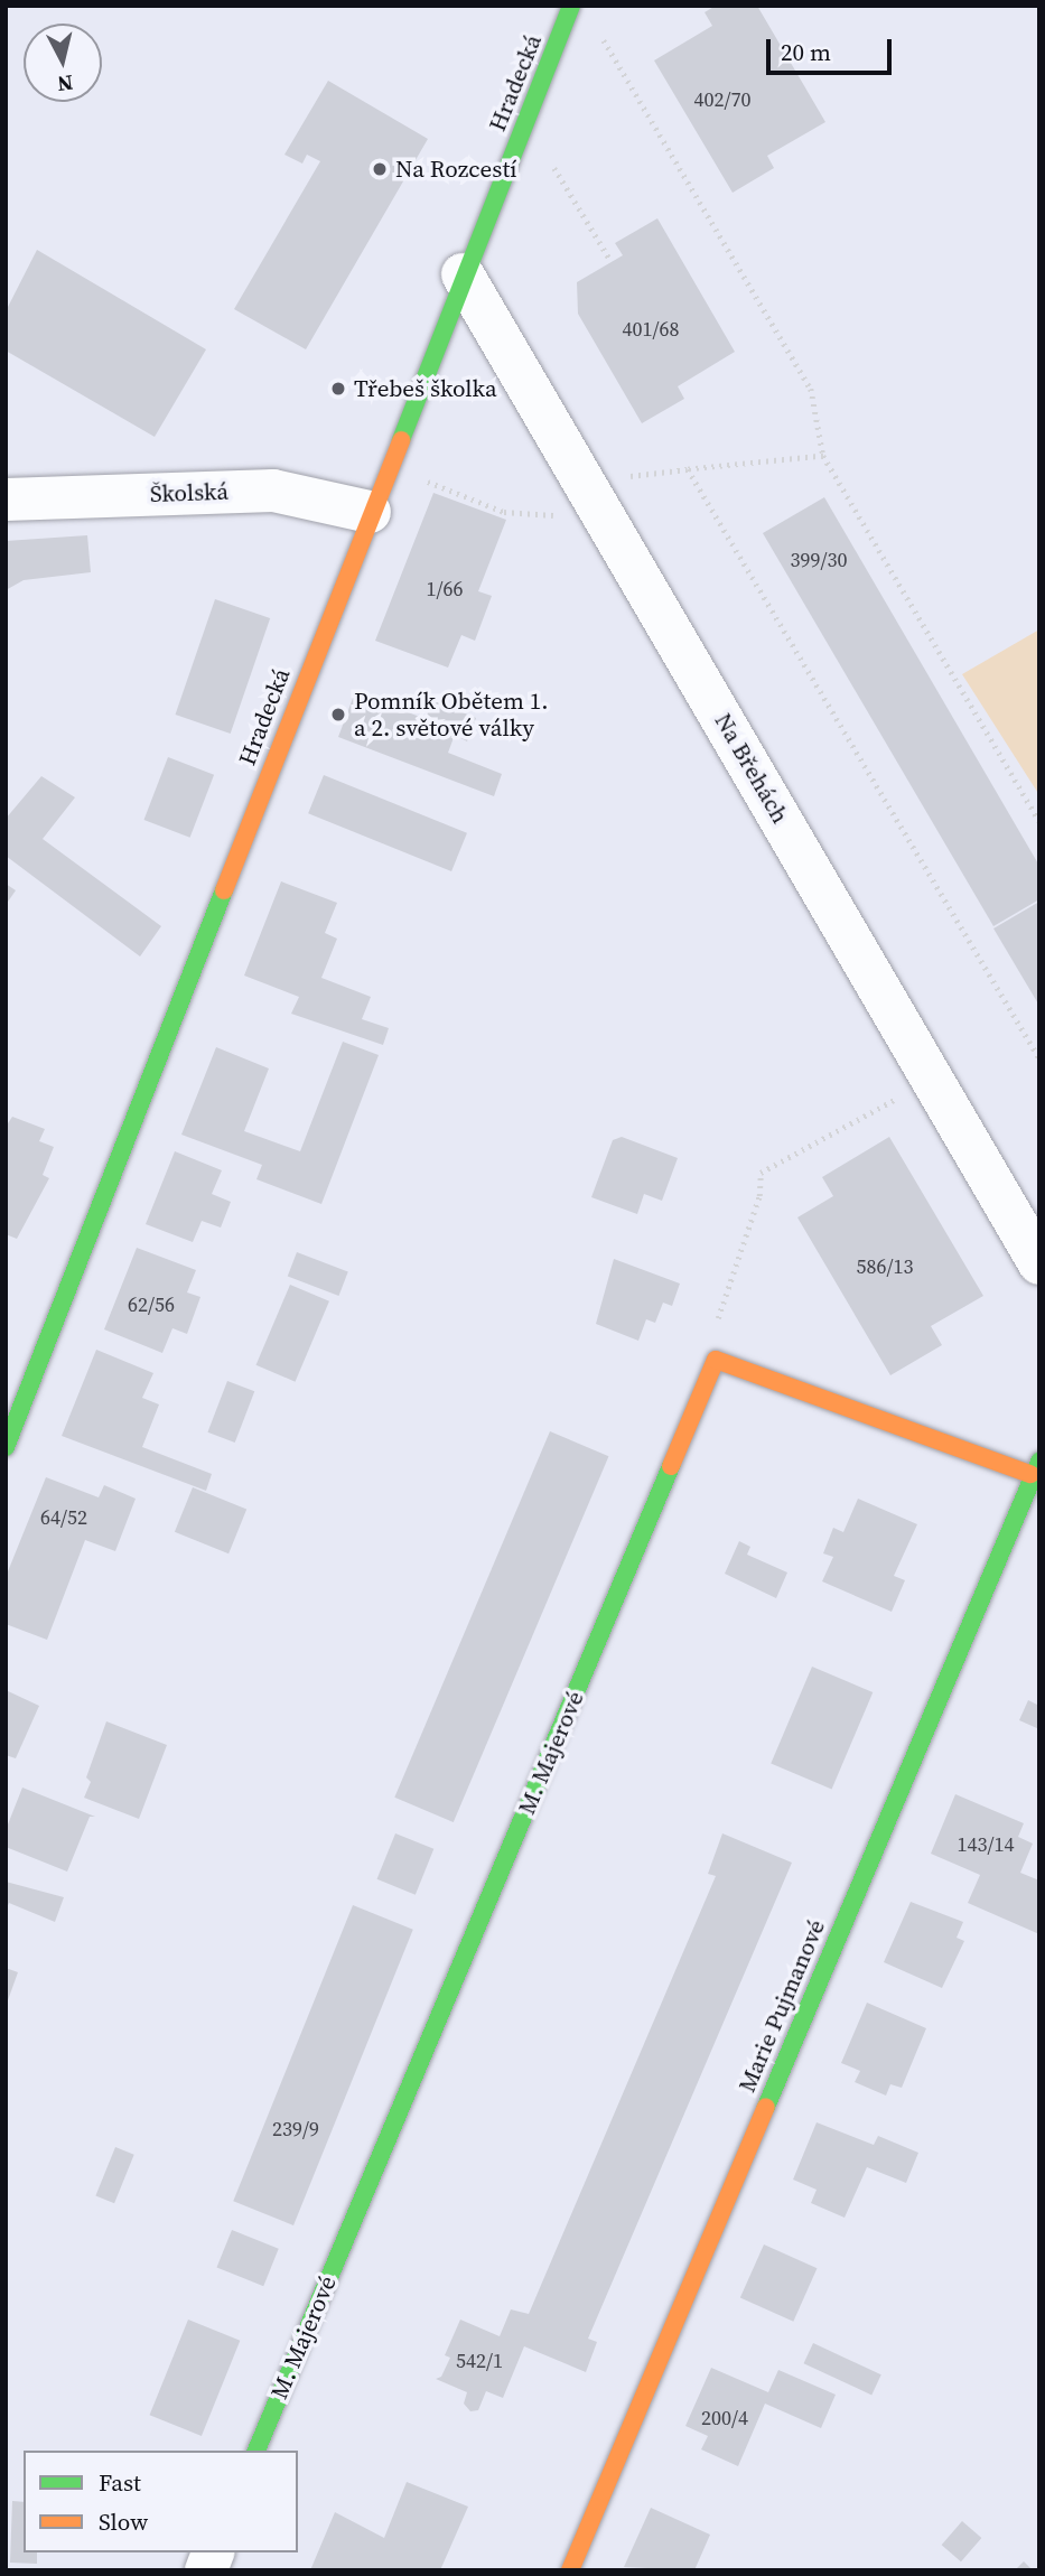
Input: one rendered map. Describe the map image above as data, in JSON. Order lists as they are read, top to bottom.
{
  "streets": {
    "street": [
      "Hradecká",
      "Školská",
      "Na Břehách",
      "M. Majerové",
      "Marie Pujmanové"
    ]
  },
  "crossings": [
    ["Hradecká", "Školská"],
    ["Hradecká", "Na Břehách"],
    ["M. Majerové", "Marie Pujmanové"]
  ],
  "places": ["Na Rozcestí", "Třebeš školka", "Pomník Obětem 1. a 2. světové války"],
  "house_numbers": [
    "402/70",
    "401/68",
    "399/30",
    "1/66",
    "586/13",
    "62/56",
    "64/52",
    "143/14",
    "239/9",
    "542/1",
    "200/4"
  ],
  "legend": ["Fast", "Slow"],
  "scale_bar": "20 m",
  "north": "bottom"
}
